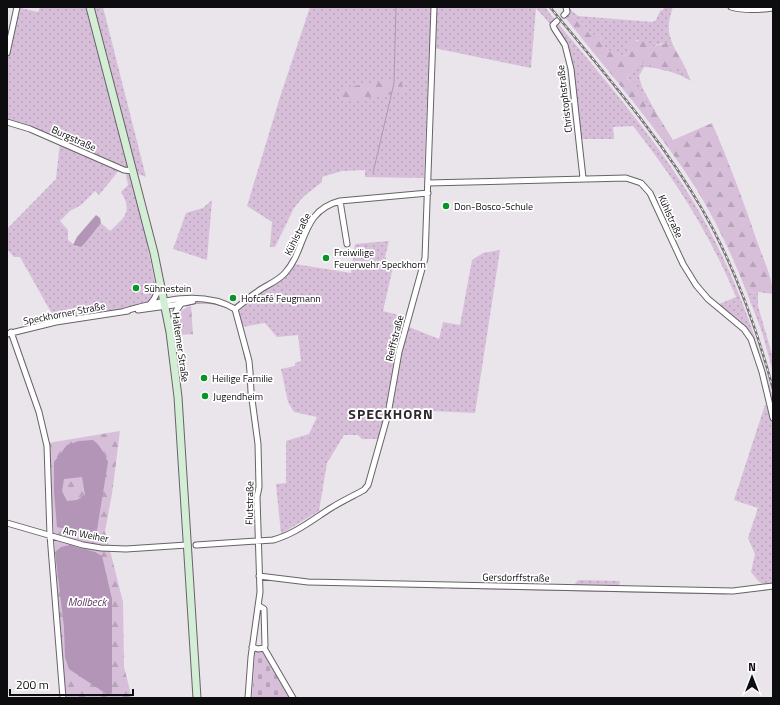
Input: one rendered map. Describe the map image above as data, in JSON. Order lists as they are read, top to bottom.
{
  "streets": {
    "main road": ["Halterner Straße"],
    "street": [
      "Christophstraße",
      "Burgstraße",
      "Kühlstraße",
      "Speckhorner Straße",
      "Reiffstraße",
      "Flutstraße",
      "Am Weiher",
      "Gersdorffstraße"
    ]
  },
  "crossings": [
    ["Christophstraße", "Kühlstraße"],
    ["Burgstraße", "Halterner Straße"],
    ["Kühlstraße", "Reiffstraße"],
    ["Kühlstraße", "Flutstraße"],
    ["Speckhorner Straße", "Halterner Straße"],
    ["Reiffstraße", "Flutstraße"],
    ["Halterner Straße", "Am Weiher"],
    ["Flutstraße", "Gersdorffstraße"]
  ],
  "districts": ["SPECKHORN"],
  "water": ["Mollbeck"],
  "places": [
    "Don-Bosco-Schule",
    "Freiwilige Feuerwehr Speckhorn",
    "Sühnestein",
    "Hofcafé Feugmann",
    "Heilige Familie",
    "Jugendheim"
  ],
  "scale_bar": "200 m",
  "north": "top"
}
